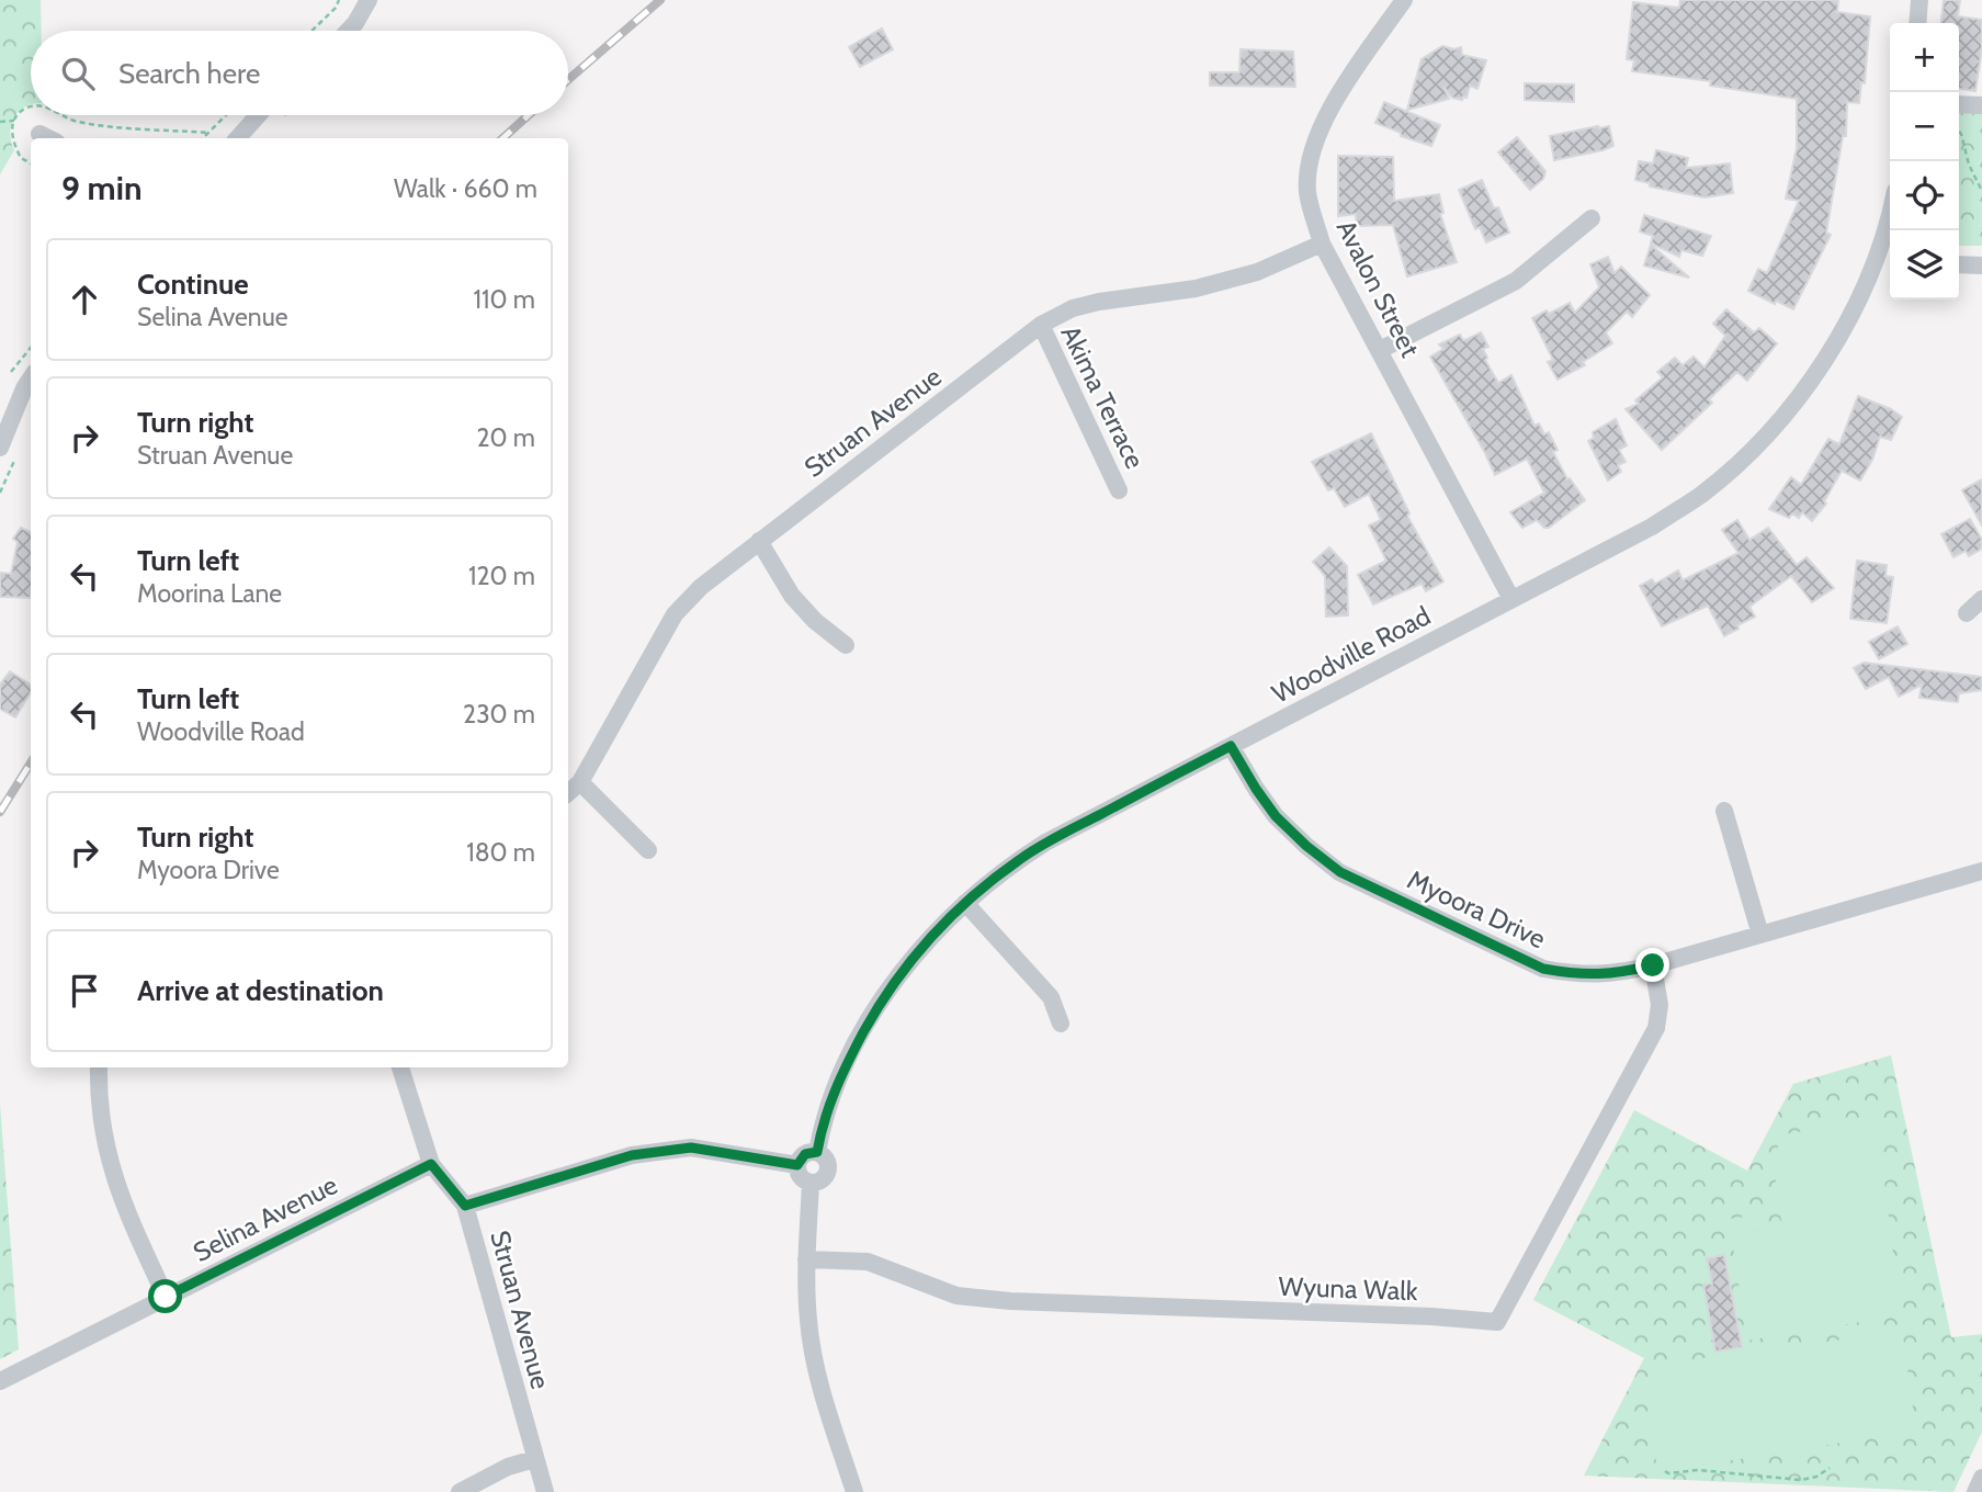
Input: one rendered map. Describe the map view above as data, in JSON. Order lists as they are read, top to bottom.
{
  "streets": {
    "street": [
      "Avalon Street",
      "Akima Terrace",
      "Struan Avenue",
      "Woodville Road",
      "Myoora Drive",
      "Selina Avenue",
      "Wyuna Walk"
    ]
  },
  "crossings": [
    ["Avalon Street", "Struan Avenue"],
    ["Avalon Street", "Woodville Road"],
    ["Akima Terrace", "Struan Avenue"],
    ["Struan Avenue", "Selina Avenue"],
    ["Woodville Road", "Myoora Drive"],
    ["Myoora Drive", "Wyuna Walk"]
  ],
  "page": {
    "map_buttons": ["+", "−"],
    "search": "Search here",
    "heading": ["9 min", "Walk · 660 m"],
    "list": [
      ["Continue", "Selina Avenue", "110 m"],
      ["Turn right", "Struan Avenue", "20 m"],
      ["Turn left", "Moorina Lane", "120 m"],
      ["Turn left", "Woodville Road", "230 m"],
      ["Turn right", "Myoora Drive", "180 m"],
      "Arrive at destination"
    ]
  }
}
